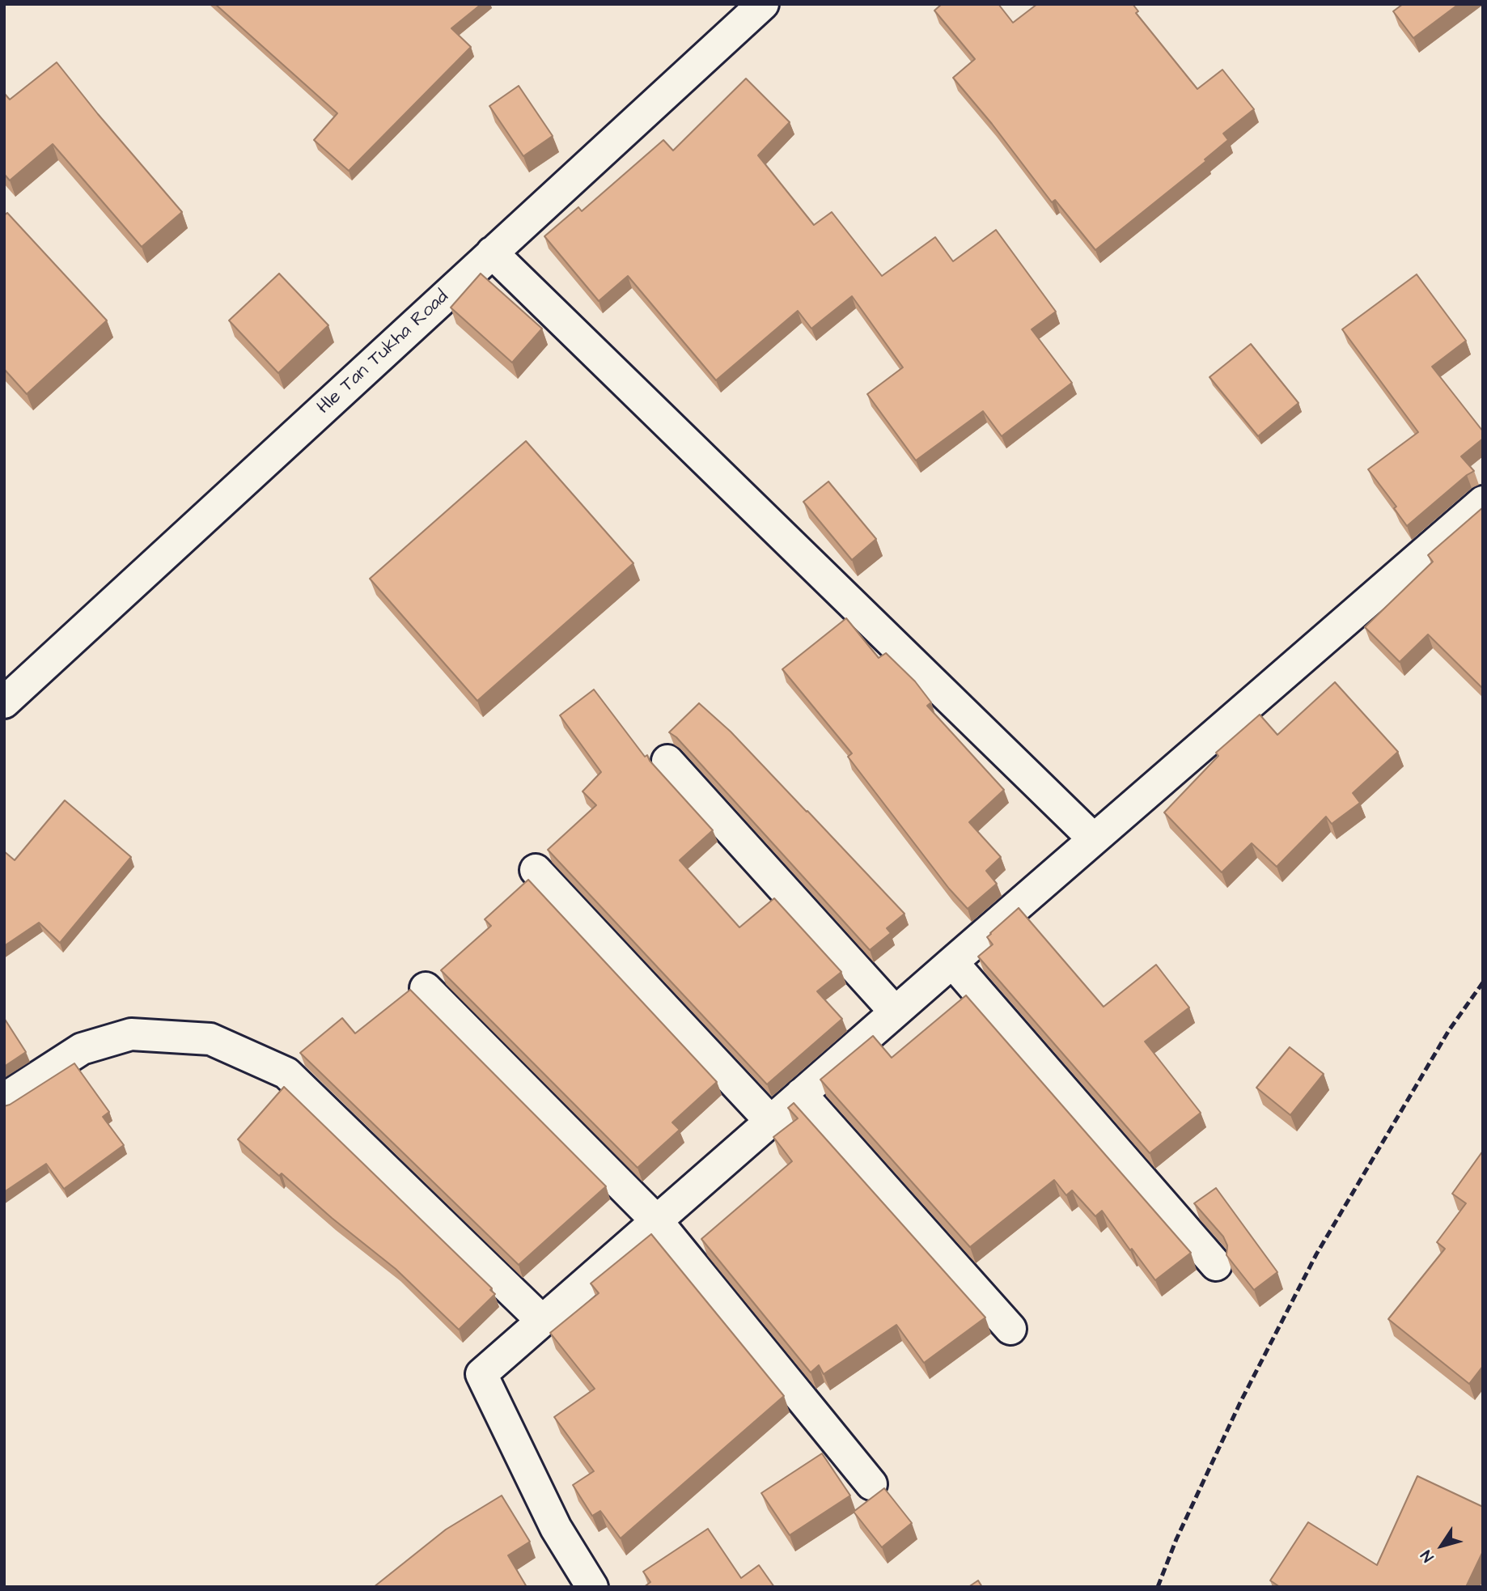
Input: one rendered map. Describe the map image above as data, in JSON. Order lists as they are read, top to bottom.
{
  "streets": {
    "street": ["Hle Tan Tukha Road"]
  },
  "north": "bottom left"
}
